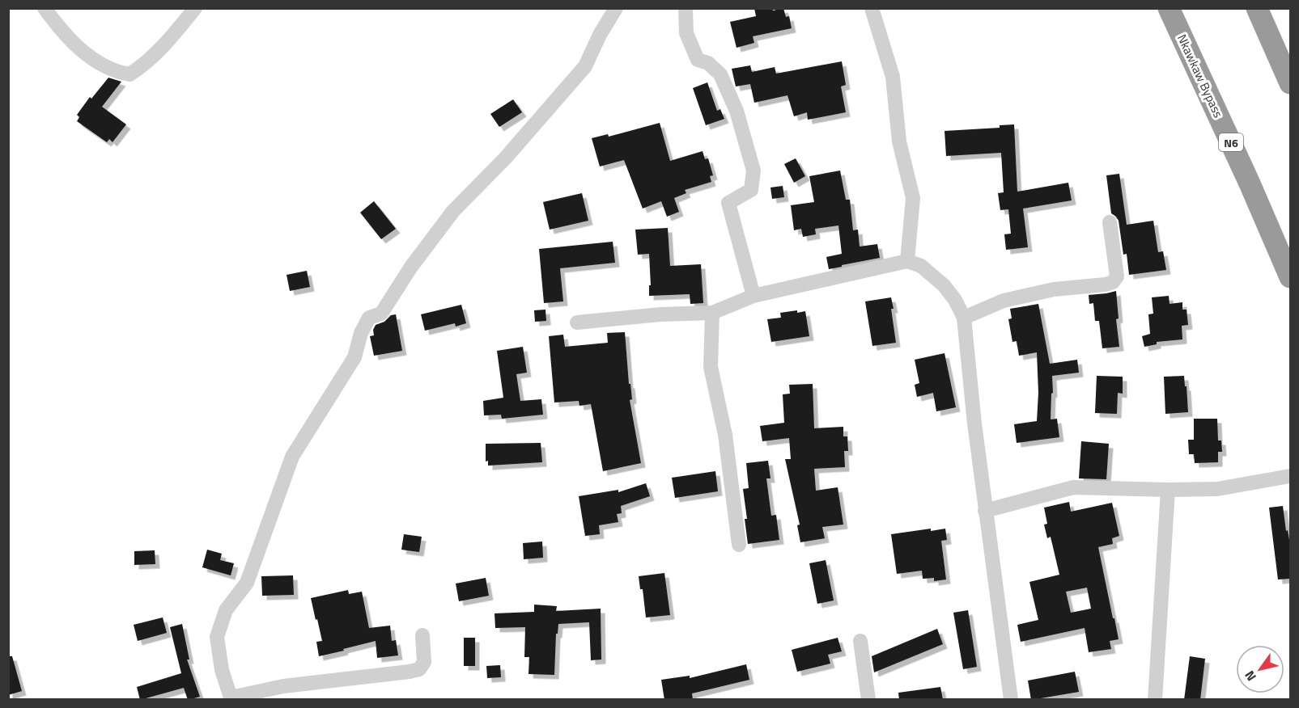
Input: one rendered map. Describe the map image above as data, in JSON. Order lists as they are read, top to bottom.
{
  "streets": {
    "highway": ["Nkawkaw Bypass", "N6"]
  },
  "north": "bottom left"
}
